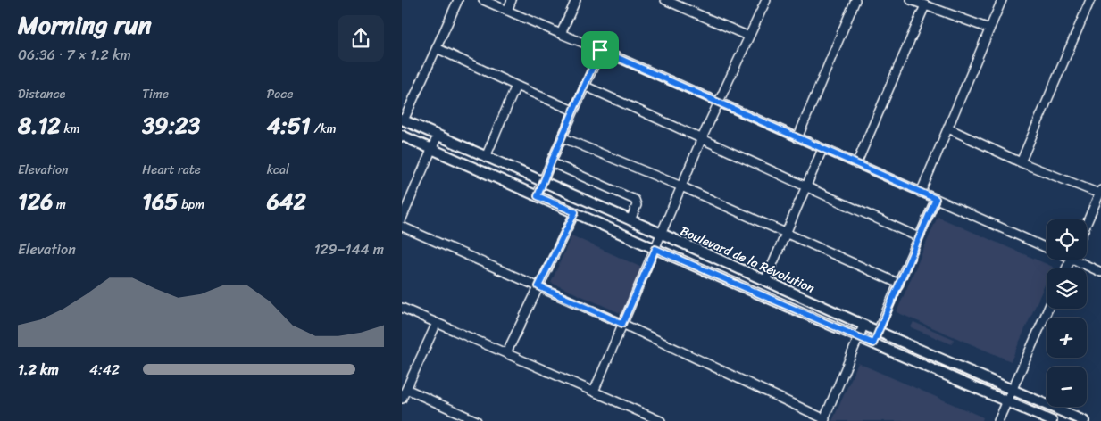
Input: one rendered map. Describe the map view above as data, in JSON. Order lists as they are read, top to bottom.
{
  "streets": {
    "main road": ["Boulevard de la Révolution"]
  },
  "page": {
    "heading": ["Morning run", "06:36 · 7 × 1.2 km"],
    "stats": [
      ["Distance", "8.12 km"],
      ["Time", "39:23"],
      ["Pace", "4:51 /km"],
      ["Elevation", "126 m"],
      ["Heart rate", "165 bpm"],
      ["kcal", "642"]
    ],
    "map_buttons": ["+", "−"],
    "chart": ["Elevation", "129–144 m"],
    "list": [
      {
        "name": "1.2 km",
        "note": "4:42"
      }
    ]
  }
}
